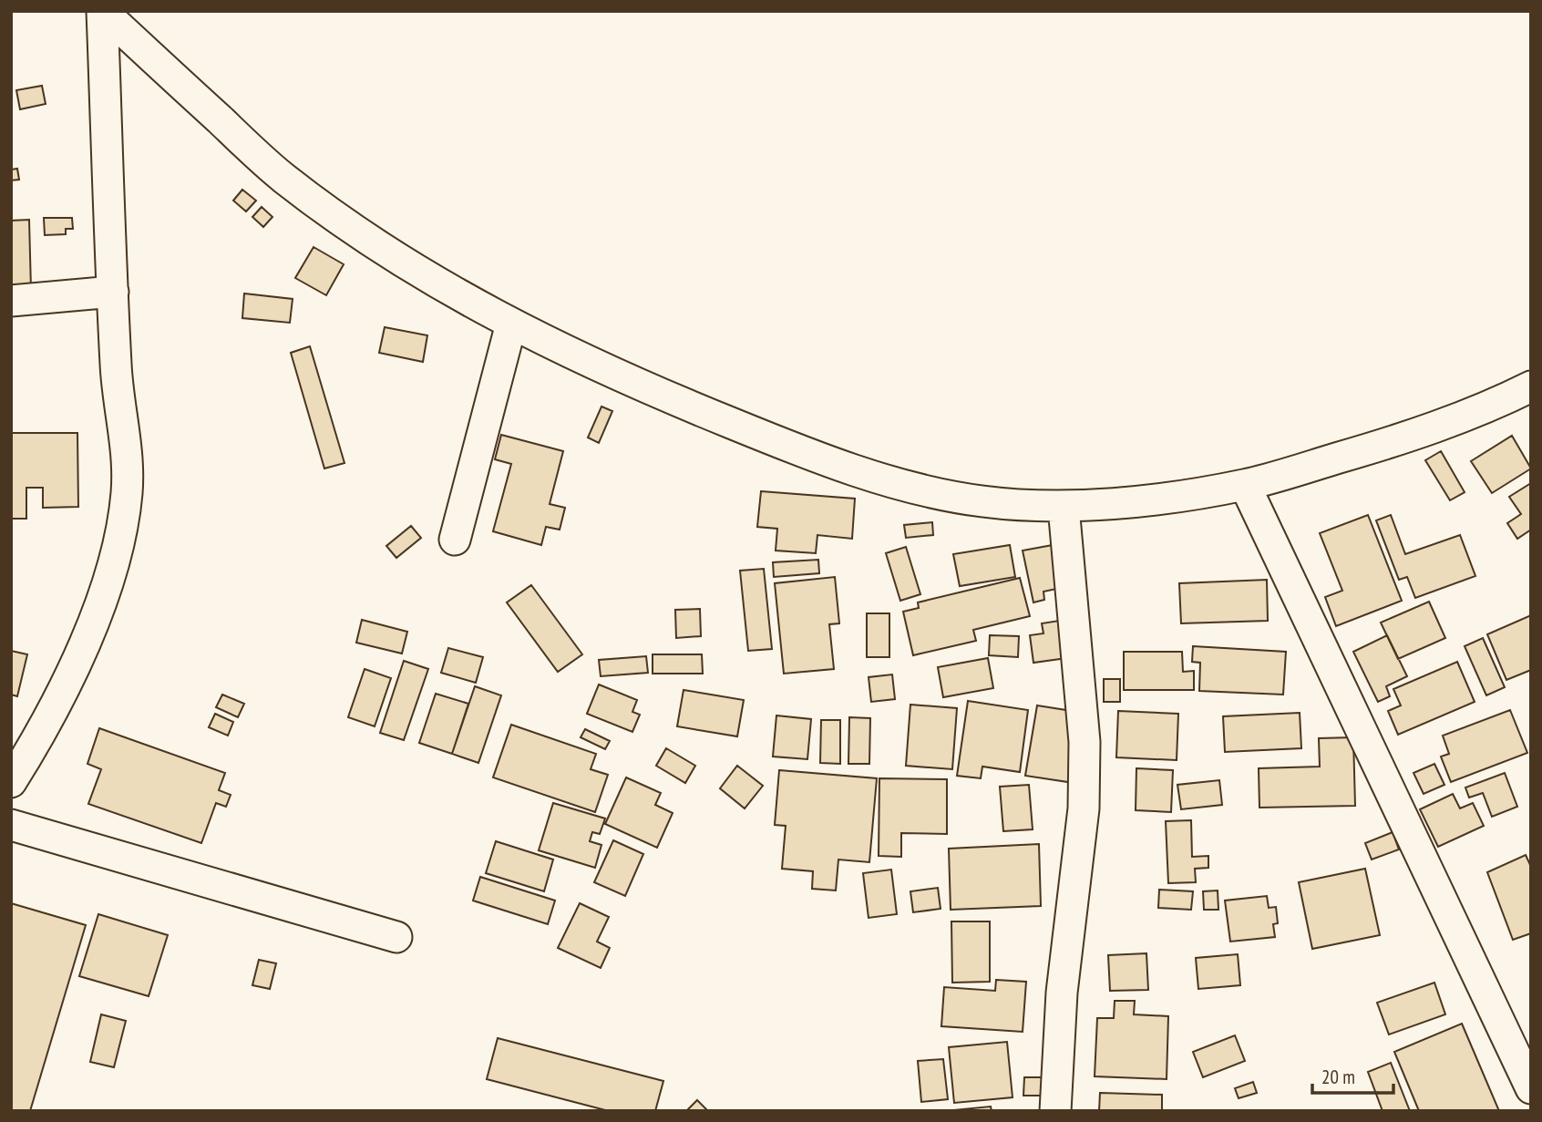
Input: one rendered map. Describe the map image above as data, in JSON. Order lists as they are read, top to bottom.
{
  "scale_bar": "20 m"
}
